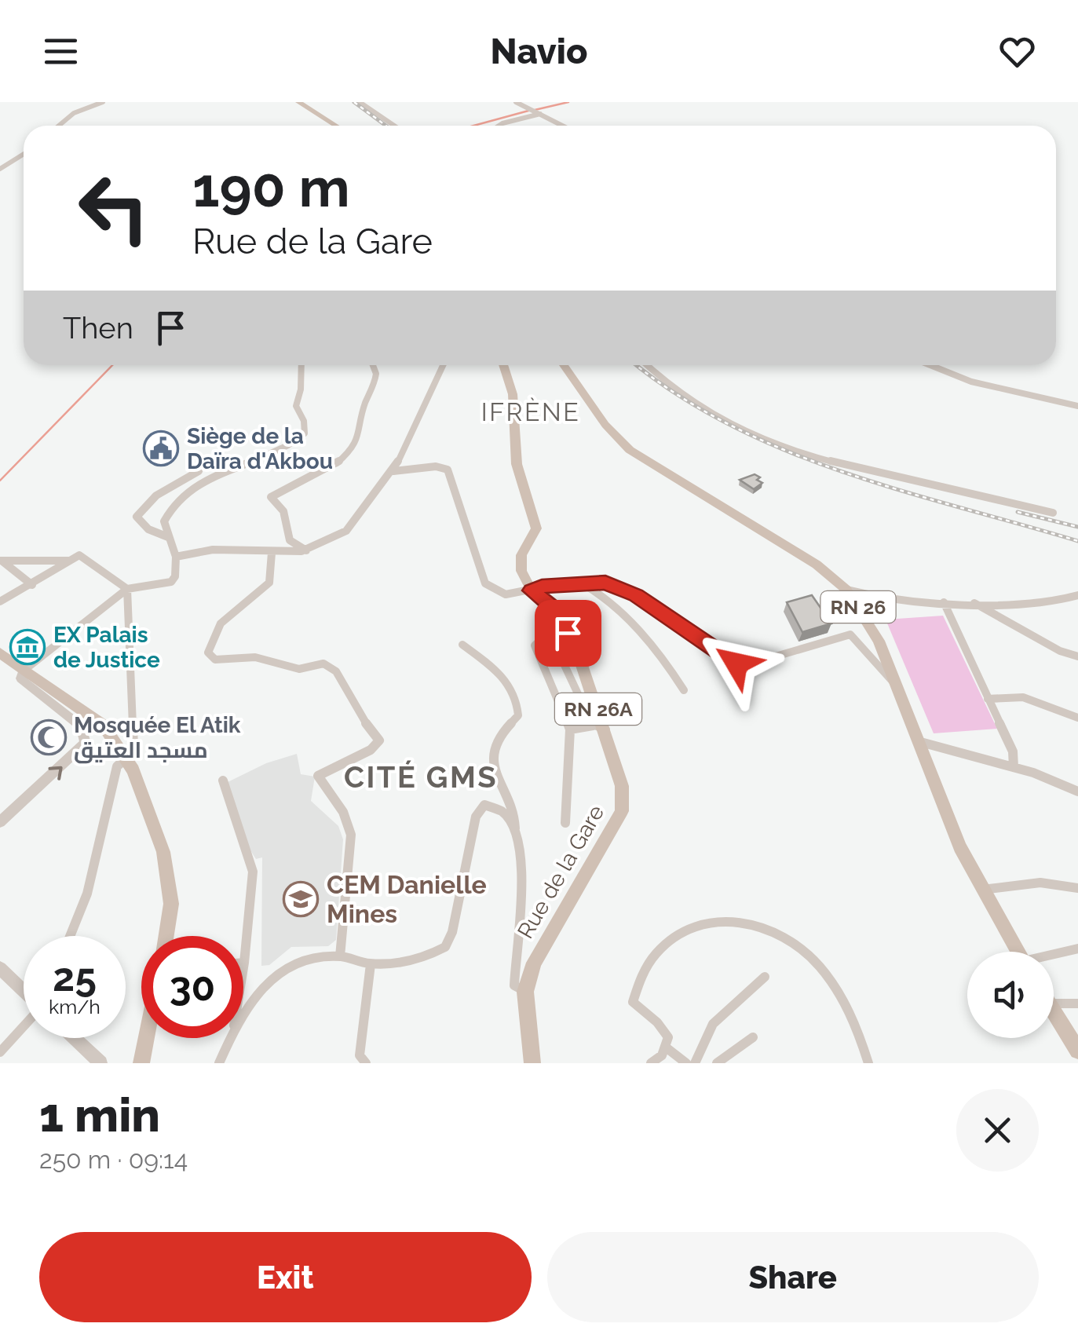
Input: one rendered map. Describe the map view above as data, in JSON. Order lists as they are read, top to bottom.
{
  "streets": {
    "main road": ["RN 26", "RN 26A", "Rue de la Gare"]
  },
  "districts": ["IFRÈNE", "CITÉ GMS"],
  "places": {
    "public building": ["Siège de la Daïra d'Akbou"],
    "museum": ["EX Palais de Justice"],
    "mosque": ["Mosquée El Atik مسجد العتيق"],
    "school or university": ["CEM Danielle Mines"]
  },
  "page": {
    "header": "Navio",
    "turn": ["190 m", "Rue de la Gare"],
    "then": "Then",
    "speed": "25 km/h",
    "limit": "30",
    "heading": ["1 min", "250 m · 09:14"],
    "buttons": ["Exit", "Share"]
  }
}
